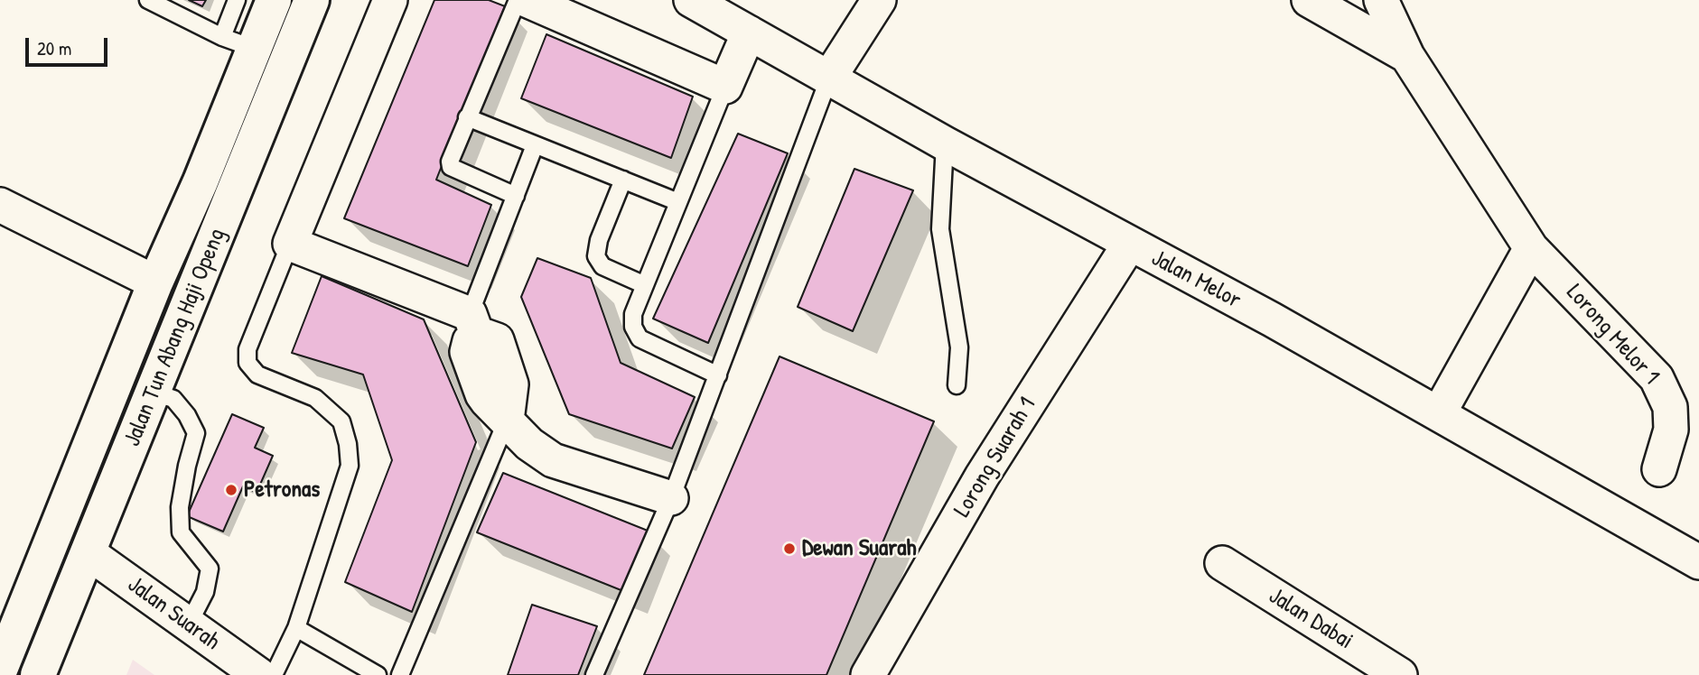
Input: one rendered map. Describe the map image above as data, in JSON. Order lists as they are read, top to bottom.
{
  "streets": {
    "main road": ["Jalan Tun Abang Haji Openg"],
    "street": [
      "Jalan Melor",
      "Lorong Melor 1",
      "Lorong Suarah 1",
      "Jalan Suarah",
      "Jalan Dabai"
    ]
  },
  "crossings": [
    ["Jalan Melor", "Lorong Suarah 1"],
    ["Jalan Tun Abang Haji Openg", "Jalan Suarah"]
  ],
  "places": ["Petronas", "Dewan Suarah"],
  "scale_bar": "20 m"
}
